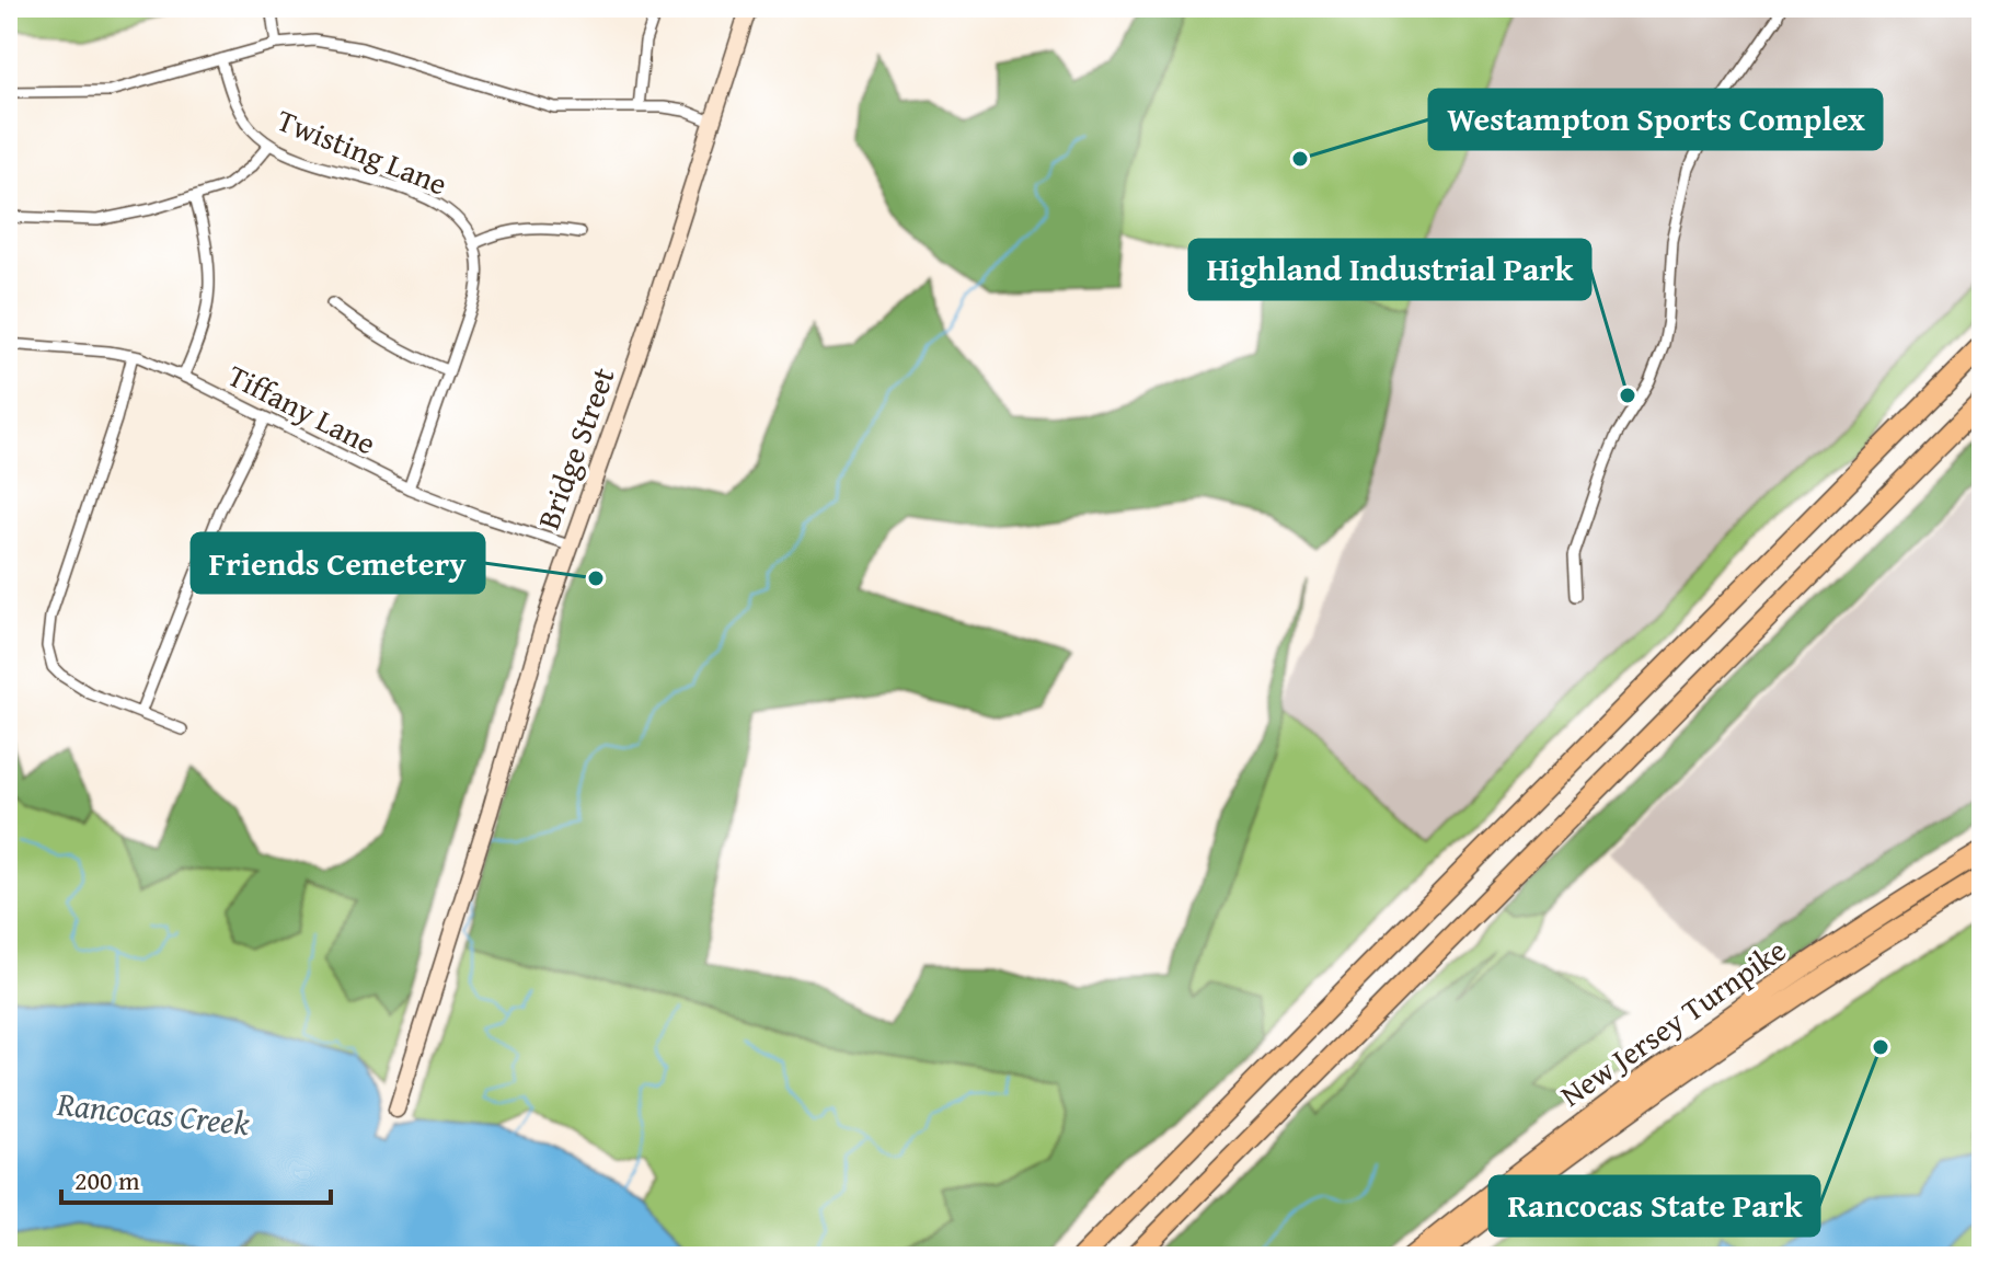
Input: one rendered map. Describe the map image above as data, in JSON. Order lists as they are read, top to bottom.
{
  "streets": {
    "highway": ["New Jersey Turnpike"],
    "main road": ["Bridge Street"],
    "street": ["Twisting Lane", "Tiffany Lane"]
  },
  "crossings": [
    ["Tiffany Lane", "Bridge Street"]
  ],
  "water": ["Rancocas Creek"],
  "places": [
    "Westampton Sports Complex",
    "Highland Industrial Park",
    "Friends Cemetery",
    "Rancocas State Park"
  ],
  "scale_bar": "200 m"
}
